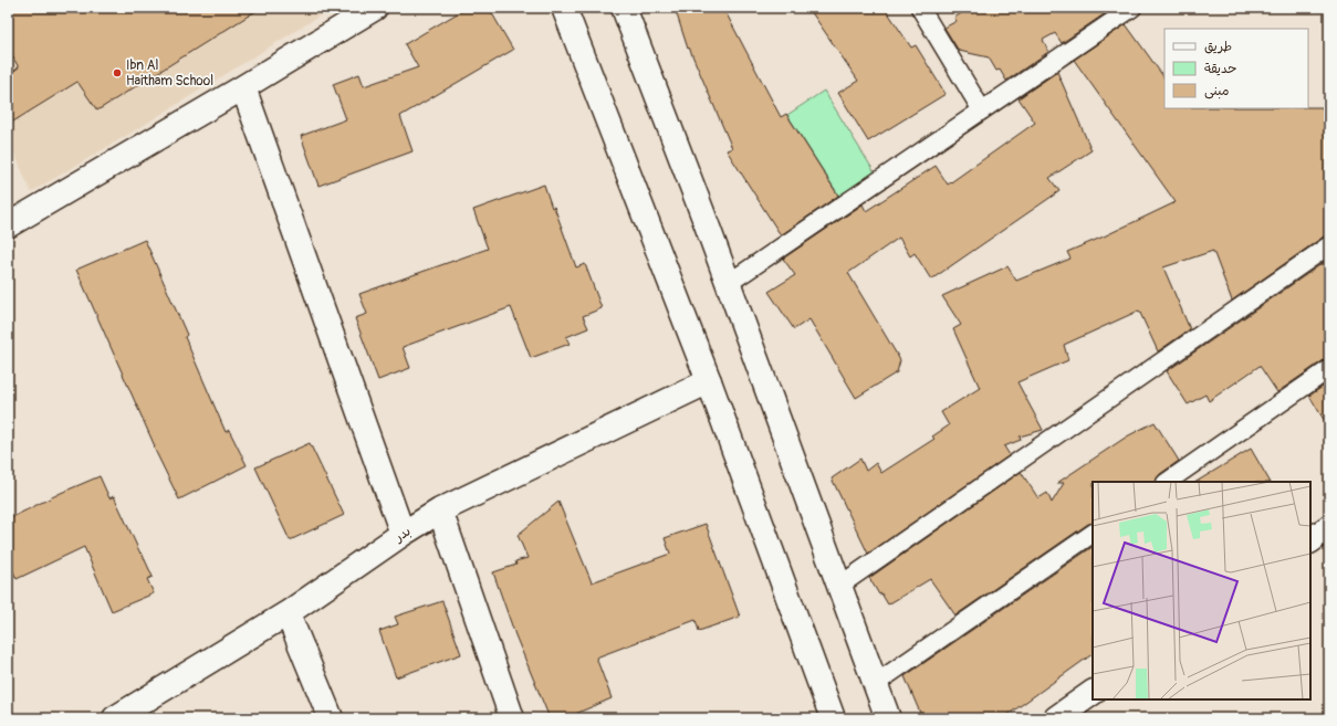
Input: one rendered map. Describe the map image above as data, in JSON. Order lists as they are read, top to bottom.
{
  "streets": {
    "street": ["بدر"]
  },
  "places": ["Ibn Al Haitham School"],
  "legend": ["طريق", "حديقة", "مبنى"]
}
